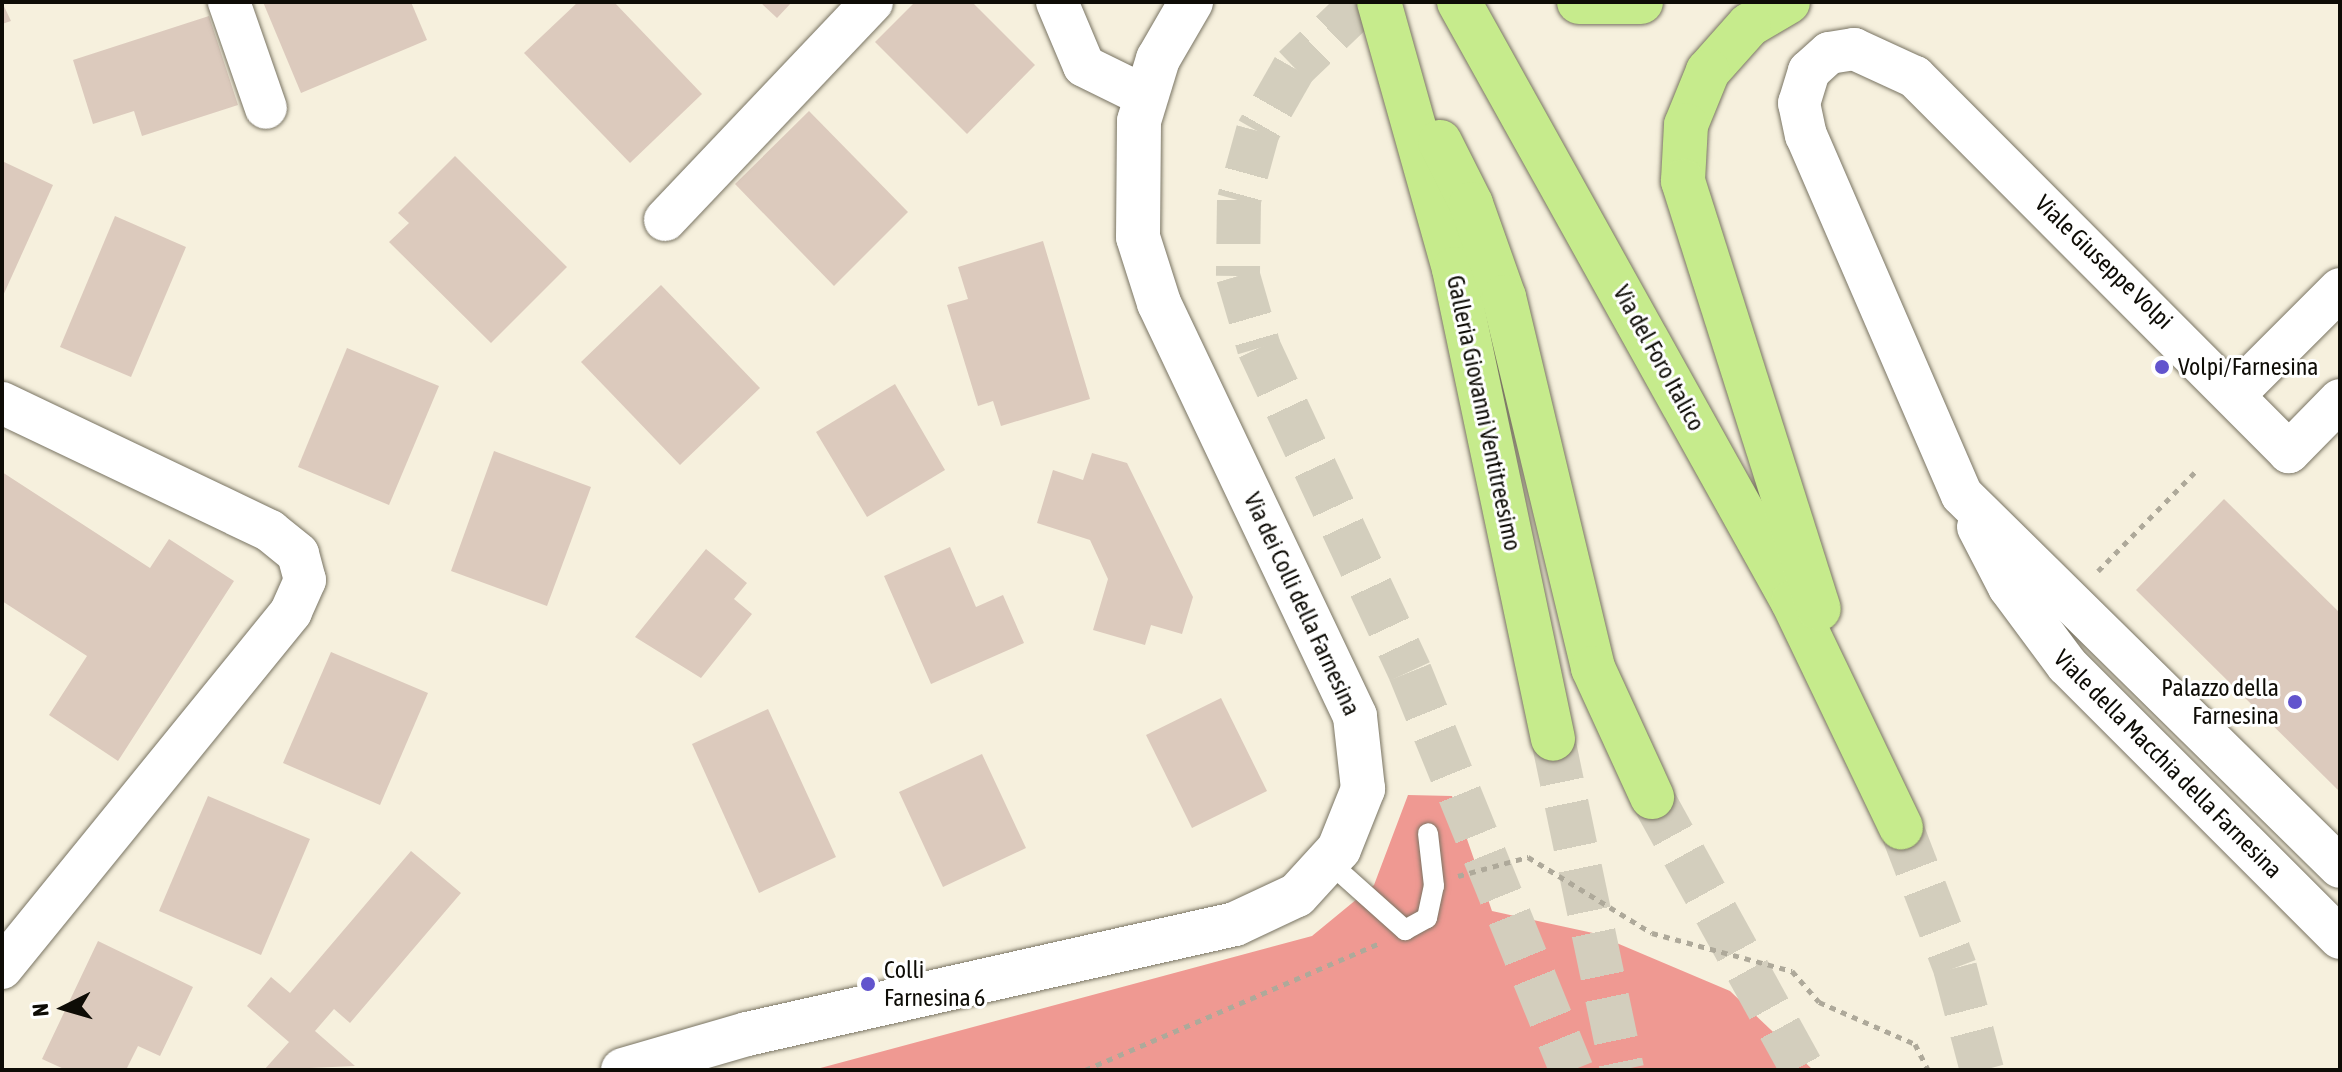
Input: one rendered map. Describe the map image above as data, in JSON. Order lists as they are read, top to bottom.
{
  "streets": {
    "highway": ["Via del Foro Italico", "Galleria Giovanni Ventitreesimo"],
    "street": ["Viale Giuseppe Volpi", "Via dei Colli della Farnesina", "Viale della Macchia della Farnesina"]
  },
  "crossings": [
    ["Viale Giuseppe Volpi", "Viale della Macchia della Farnesina"]
  ],
  "places": ["Volpi/Farnesina", "Palazzo della Farnesina", "Colli Farnesina 6"],
  "north": "left"
}
